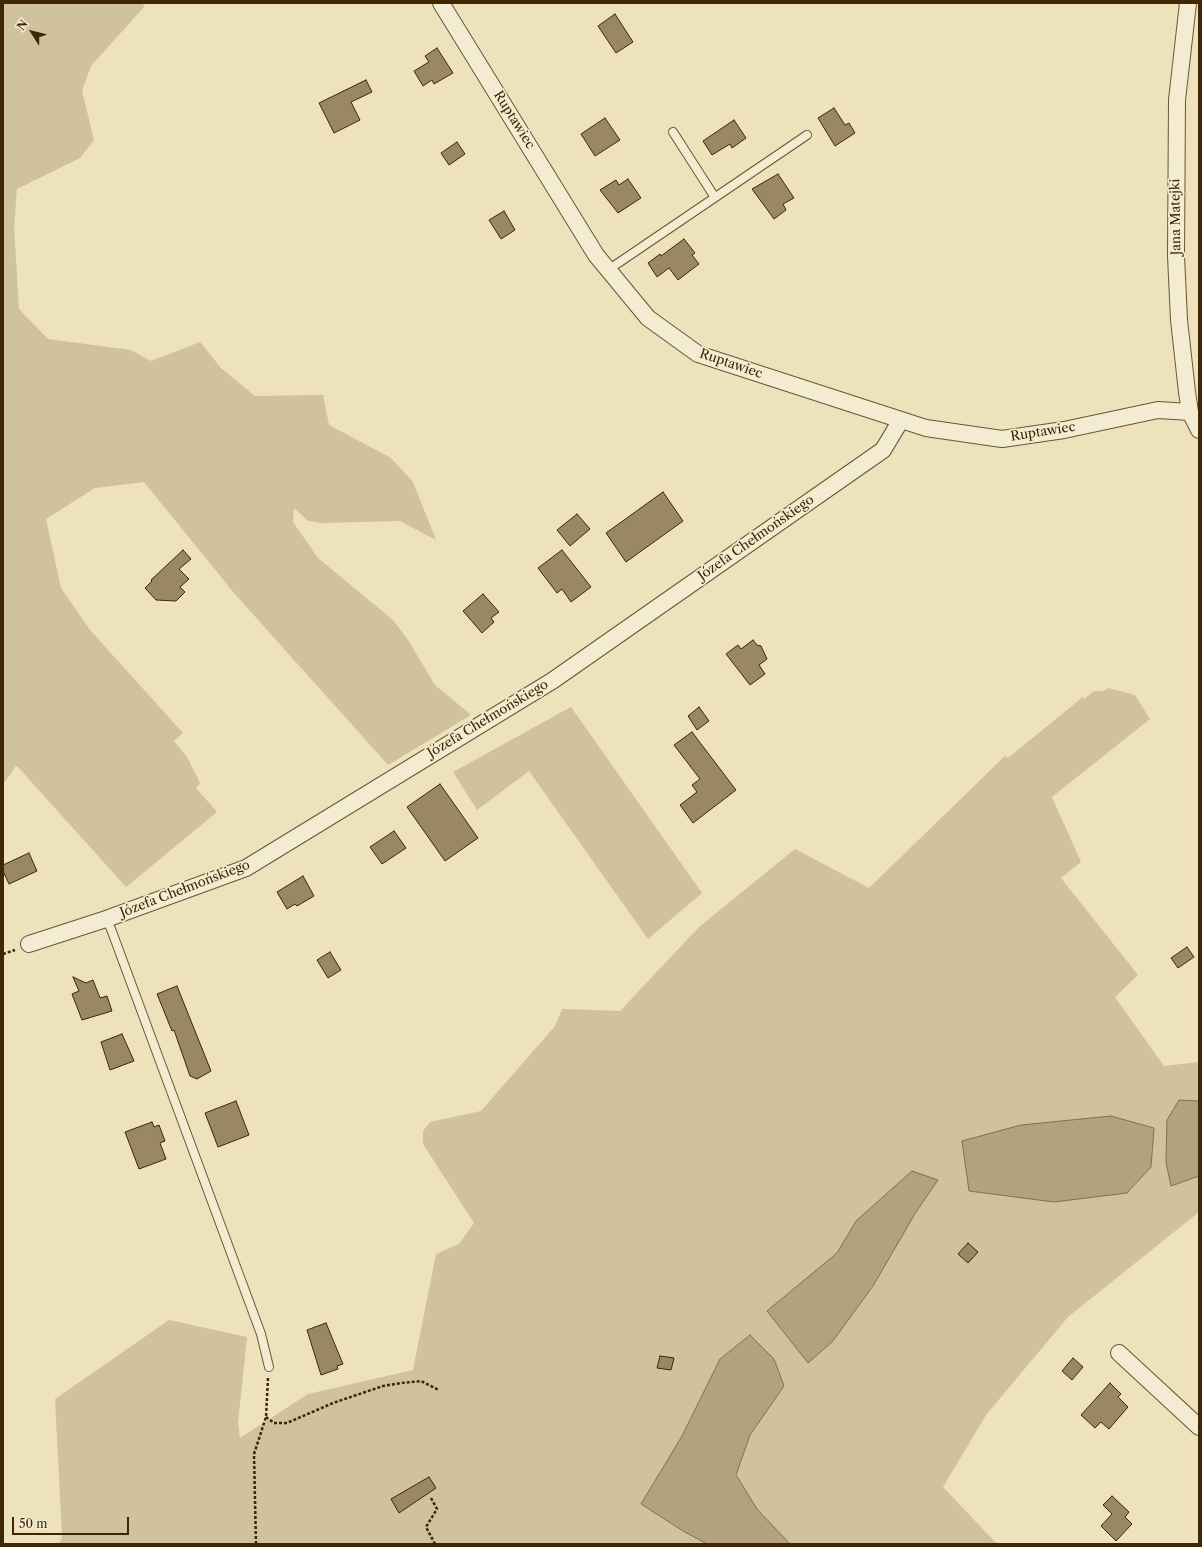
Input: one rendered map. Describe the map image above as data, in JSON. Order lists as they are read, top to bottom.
{
  "streets": {
    "street": ["Ruptawiec", "Jana Matejki", "Józefa Chełmońskiego"]
  },
  "crossings": [
    ["Ruptawiec", "Jana Matejki"],
    ["Ruptawiec", "Józefa Chełmońskiego"]
  ],
  "scale_bar": "50 m",
  "north": "top left"
}
